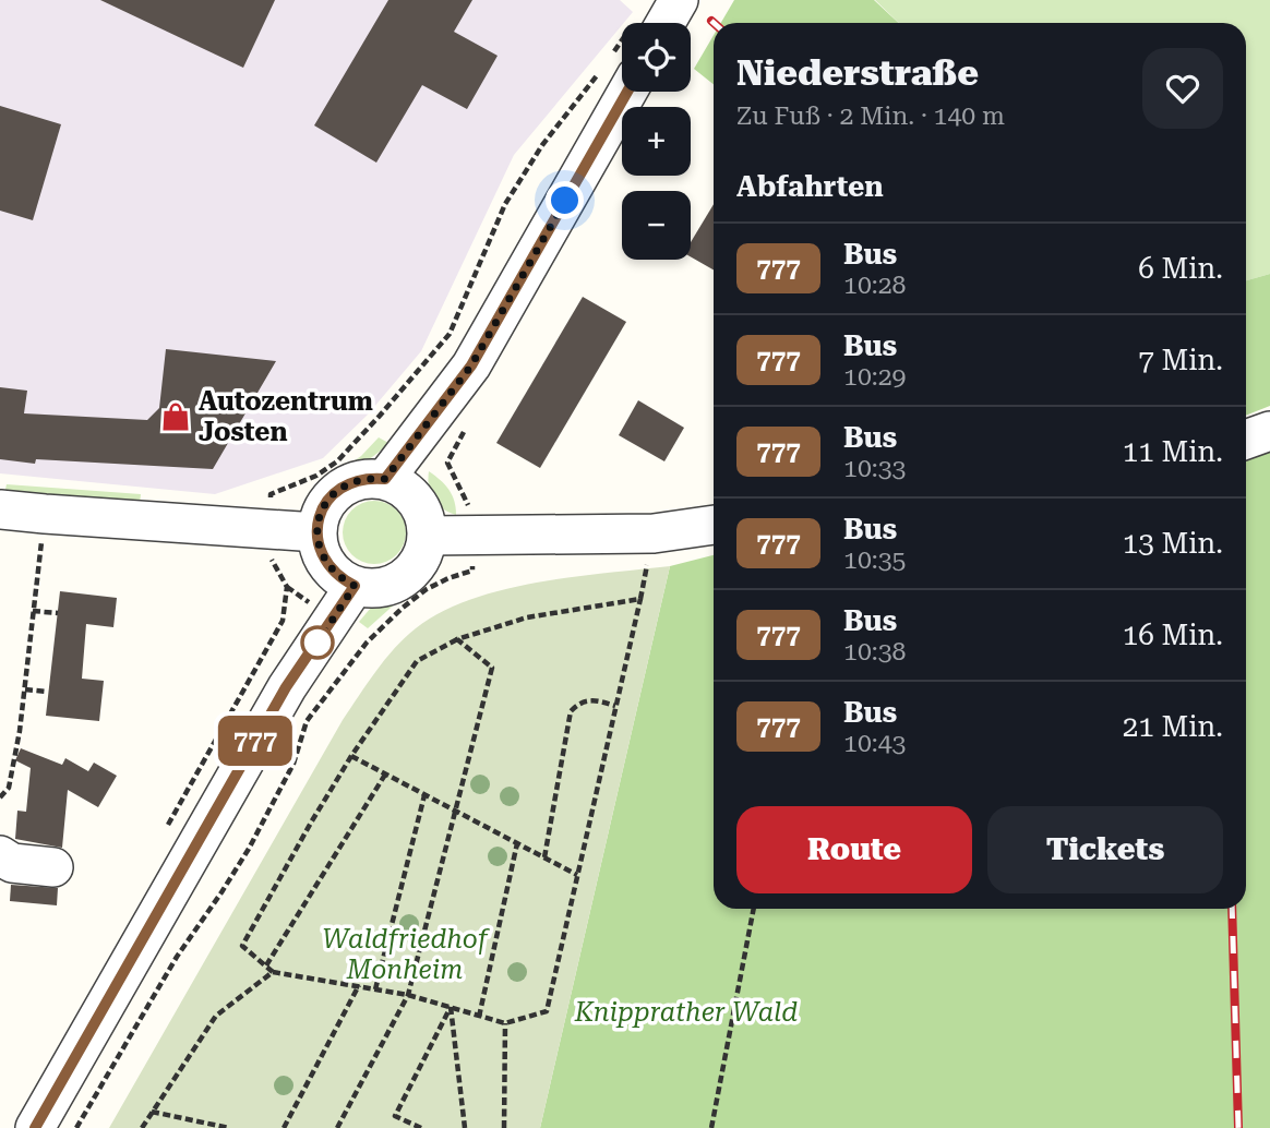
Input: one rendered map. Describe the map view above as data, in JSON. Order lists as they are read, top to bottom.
{
  "parks": ["Waldfriedhof Monheim", "Knipprather Wald"],
  "places": {
    "shop": ["Autozentrum Josten"]
  },
  "lines": ["bus line 777"],
  "page": {
    "on_map": "777",
    "map_buttons": ["+", "−"],
    "heading": [
      ["Niederstraße", "Zu Fuß · 2 Min. · 140 m"],
      "Abfahrten"
    ],
    "list": [
      {
        "mark": "777",
        "name": "Bus",
        "note": "10:28",
        "value": "6 Min."
      },
      {
        "mark": "777",
        "name": "Bus",
        "note": "10:29",
        "value": "7 Min."
      },
      {
        "mark": "777",
        "name": "Bus",
        "note": "10:33",
        "value": "11 Min."
      },
      {
        "mark": "777",
        "name": "Bus",
        "note": "10:35",
        "value": "13 Min."
      },
      {
        "mark": "777",
        "name": "Bus",
        "note": "10:38",
        "value": "16 Min."
      },
      {
        "mark": "777",
        "name": "Bus",
        "note": "10:43",
        "value": "21 Min."
      }
    ],
    "buttons": ["Route", "Tickets"]
  }
}
